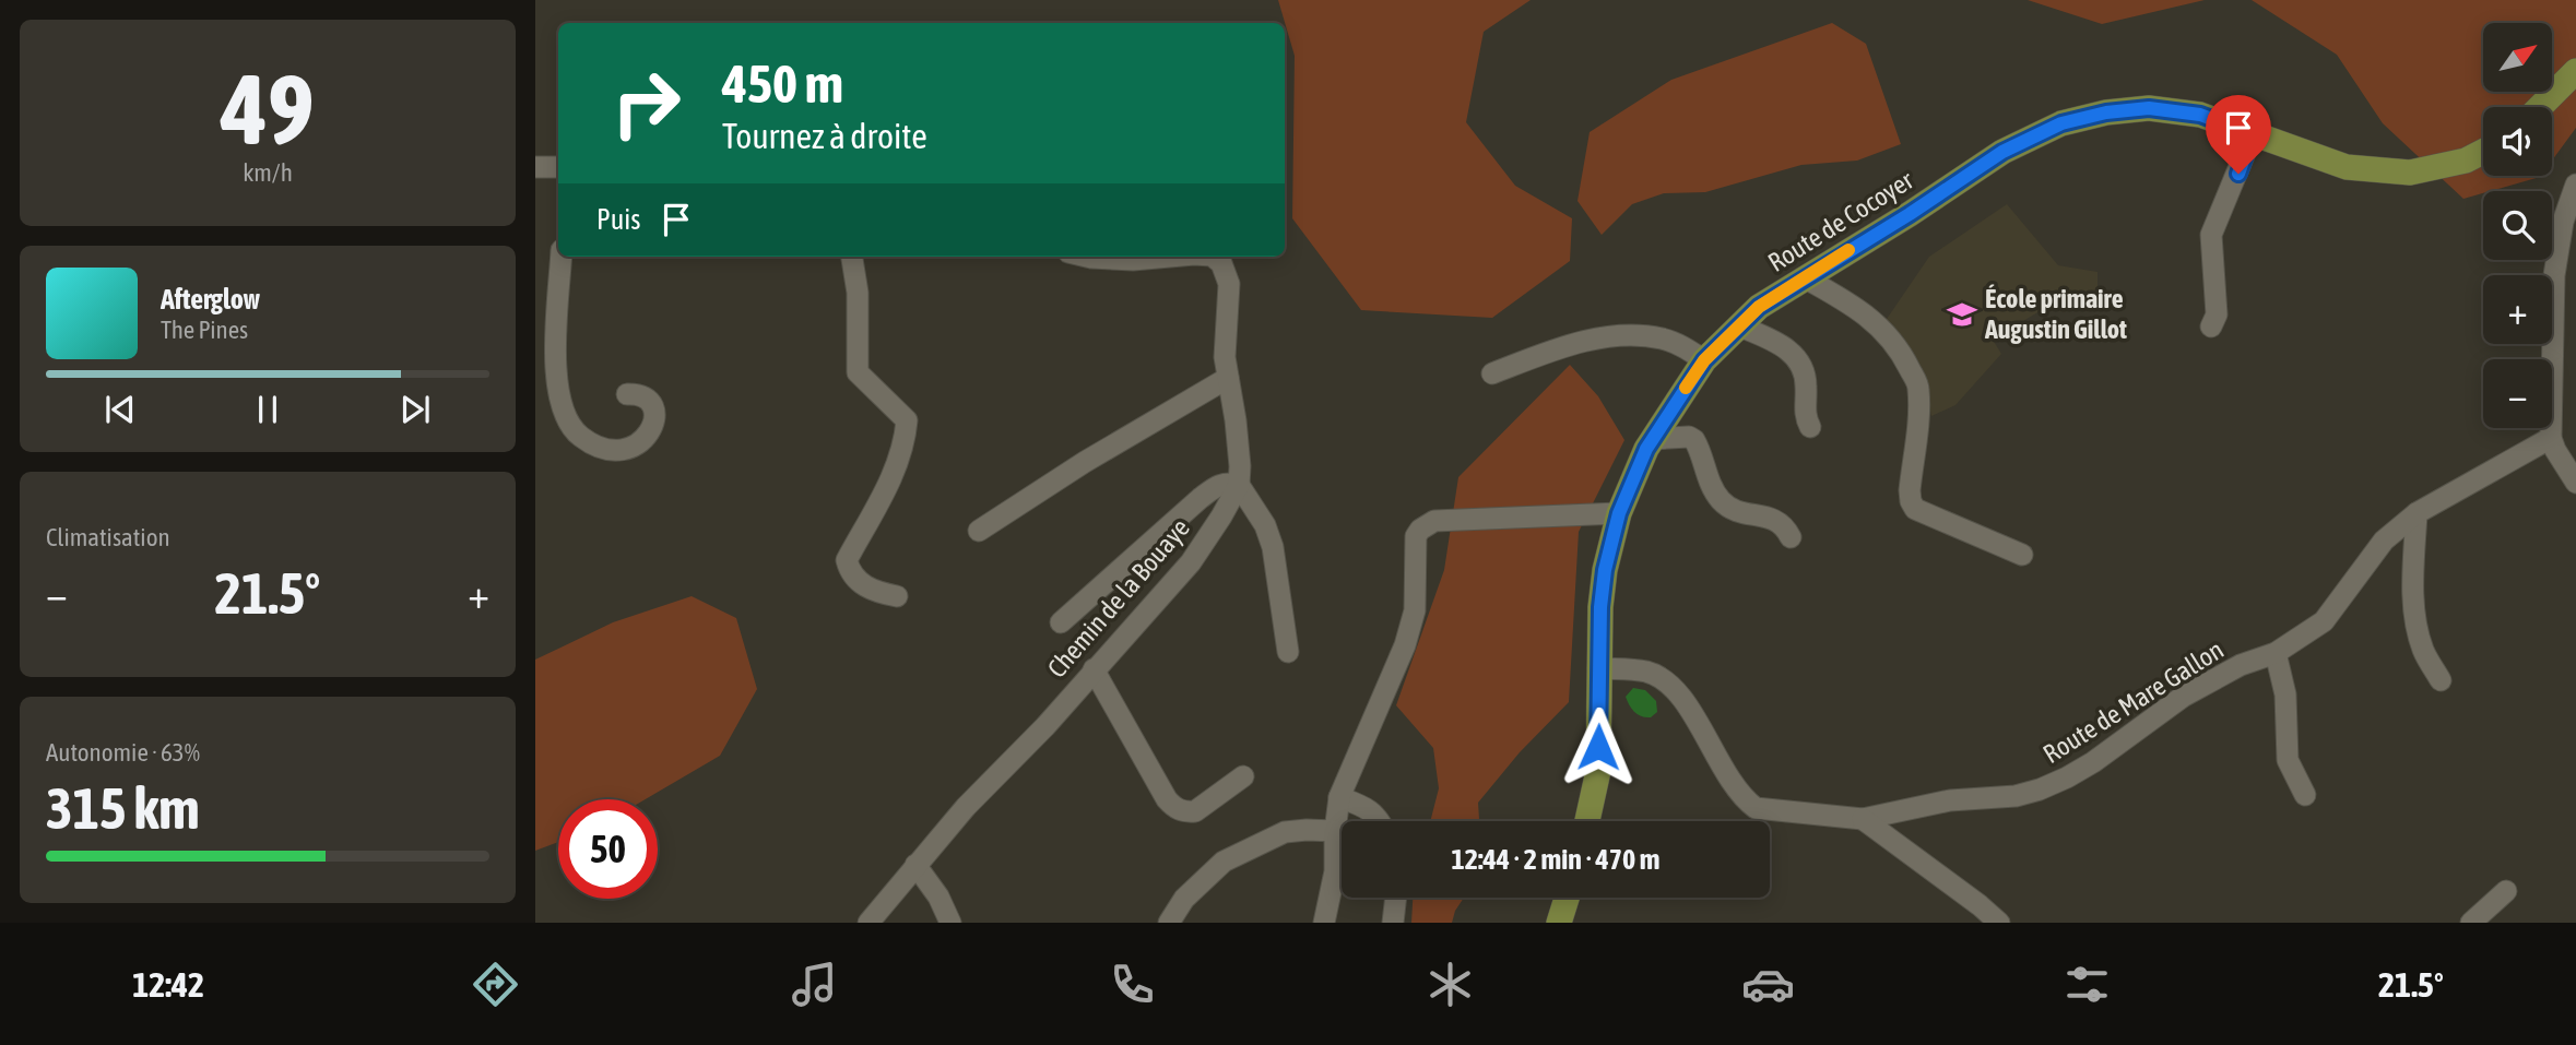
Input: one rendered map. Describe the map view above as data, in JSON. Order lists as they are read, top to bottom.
{
  "streets": {
    "main road": ["Route de Cocoyer"],
    "street": ["Chemin de la Bouaye", "Route de Mare Gallon"]
  },
  "crossings": [
    ["Route de Cocoyer", "Route de Mare Gallon"]
  ],
  "places": {
    "school or university": ["École primaire Augustin Gillot"]
  },
  "north": "top right",
  "page": {
    "tile": [
      ["49", "km/h"],
      "Climatisation",
      ["Autonomie · 63%", "315 km"]
    ],
    "map_buttons": ["+", "−"],
    "turn": ["450 m", "Tournez à droite"],
    "then": "Puis",
    "song": ["Afterglow", "The Pines"],
    "heat": ["−", "21.5°", "+"],
    "limit": "50",
    "trip": "12:44 · 2 min · 470 m",
    "tabs": ["12:42", "21.5°"]
  }
}
